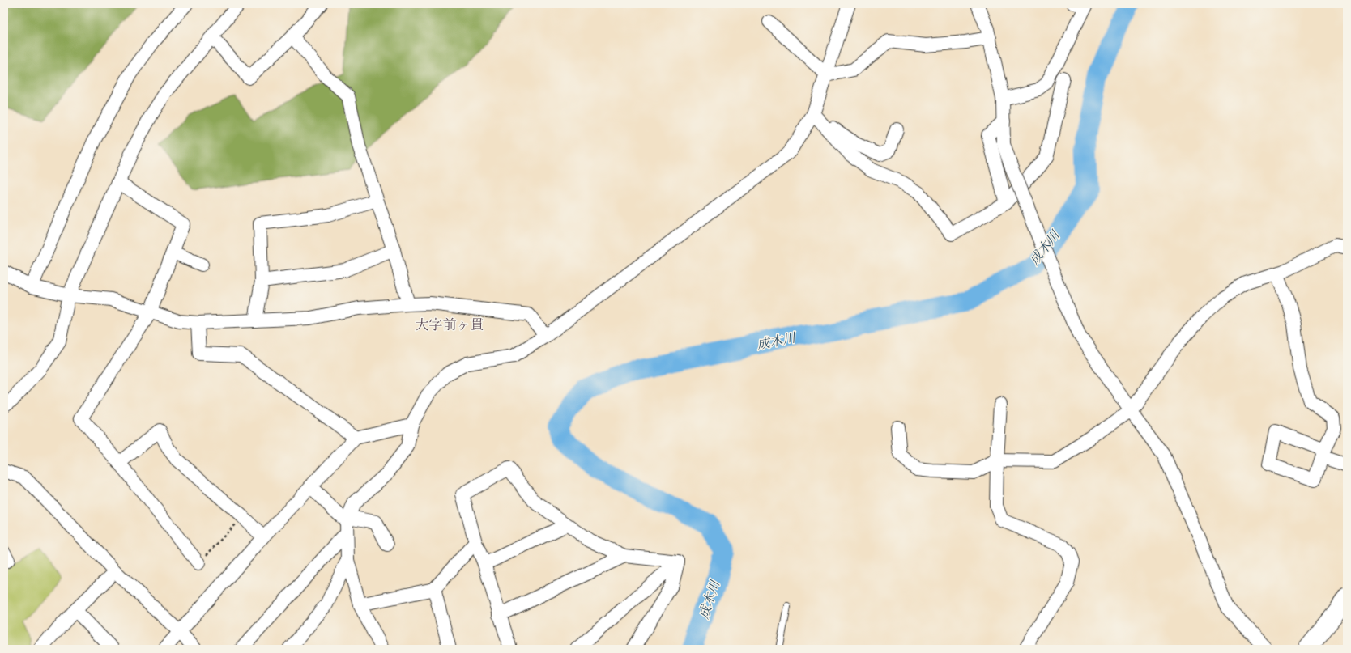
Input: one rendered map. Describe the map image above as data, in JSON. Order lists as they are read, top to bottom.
{
  "districts": ["大字前ヶ貫"],
  "water": ["成木川"]
}
